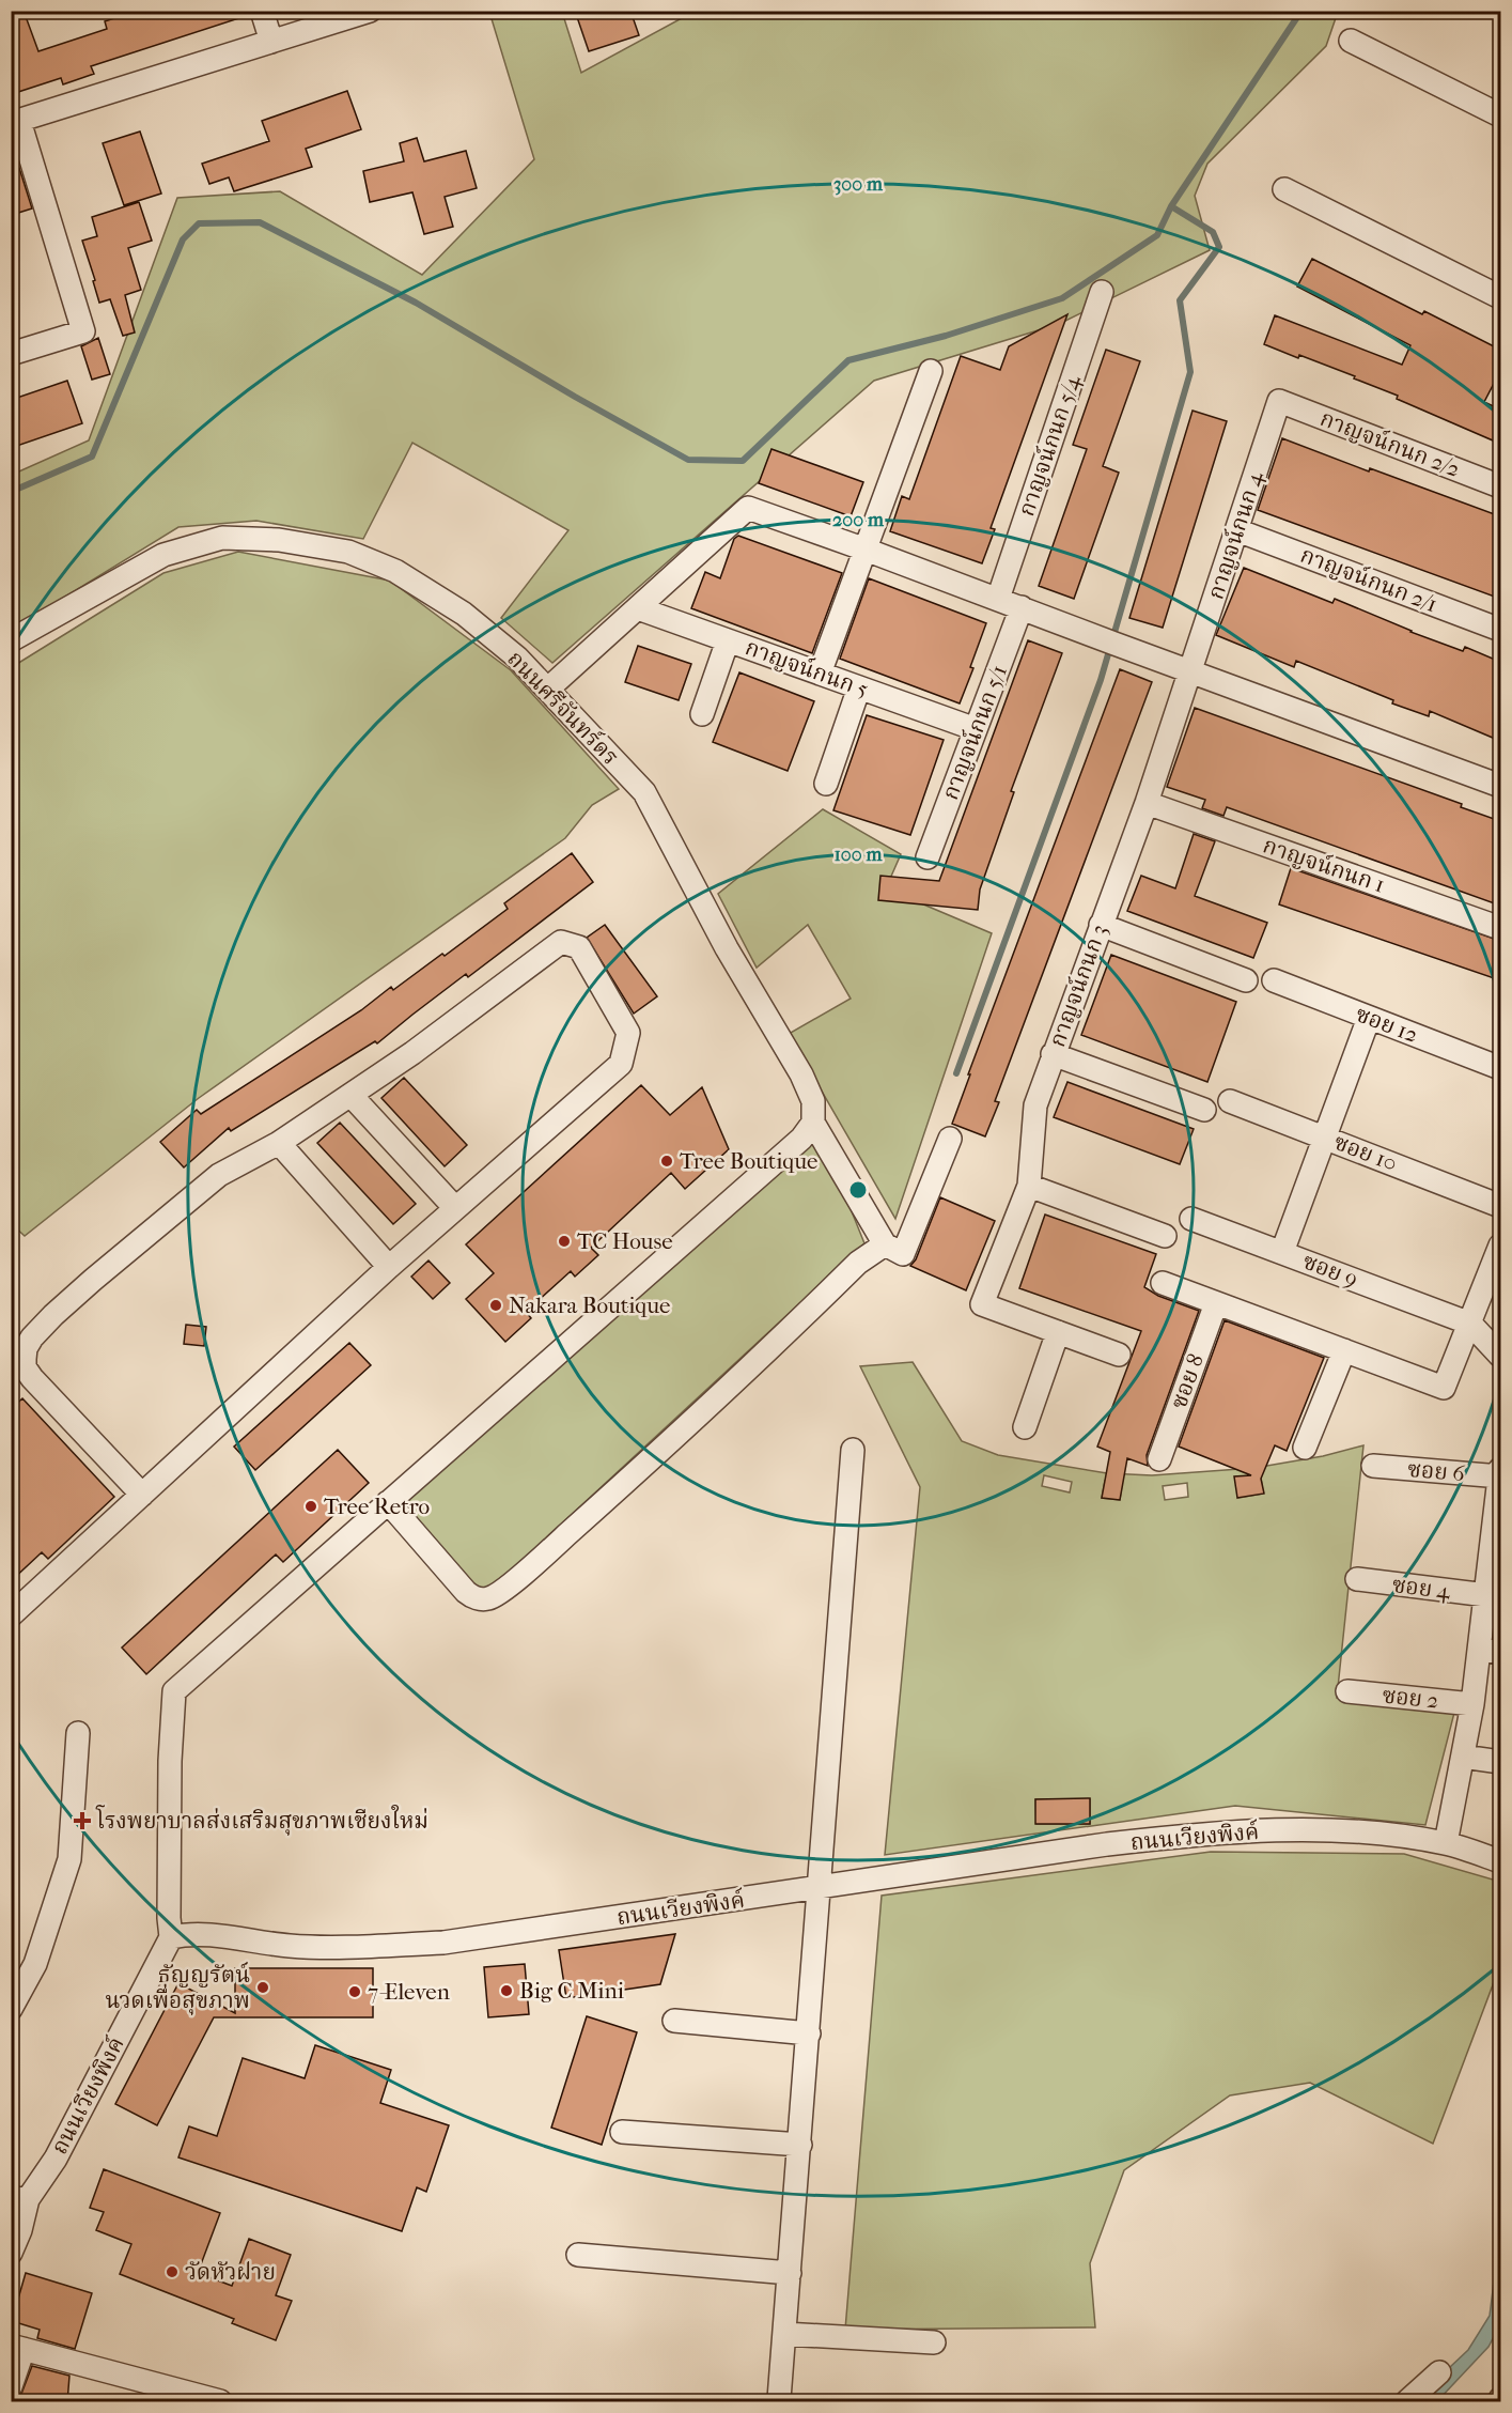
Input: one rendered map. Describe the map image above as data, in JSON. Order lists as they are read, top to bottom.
{
  "streets": {
    "street": [
      "กาญจน์กนก 2/2",
      "กาญจน์กนก 5/4",
      "กาญจน์กนก 4",
      "กาญจน์กนก 2/1",
      "กาญจน์กนก 5",
      "ถนนศรีจันทร์ดร",
      "กาญจน์กนก 5/1",
      "กาญจน์กนก 1",
      "กาญจน์กนก 3",
      "ซอย 12",
      "ซอย 10",
      "ซอย 9",
      "ซอย 8",
      "ซอย 6",
      "ซอย 4",
      "ซอย 2",
      "ถนนเวียงพิงค์"
    ]
  },
  "crossings": [
    ["กาญจน์กนก 2/2", "กาญจน์กนก 4"],
    ["กาญจน์กนก 4", "กาญจน์กนก 2/1"],
    ["กาญจน์กนก 4", "กาญจน์กนก 3"],
    ["กาญจน์กนก 5", "กาญจน์กนก 5/1"],
    ["กาญจน์กนก 1", "กาญจน์กนก 3"]
  ],
  "places": {
    "other": [
      "Tree Boutique",
      "TC House",
      "Nakara Boutique",
      "Tree Retro",
      "ธัญญรัตน์ นวดเพื่อสุขภาพ",
      "Big C Mini",
      "7-Eleven",
      "วัดหัวฝาย"
    ],
    "health": ["โรงพยาบาลส่งเสริมสุขภาพเชียงใหม่"]
  },
  "rings": ["300 m", "200 m", "100 m"]
}
